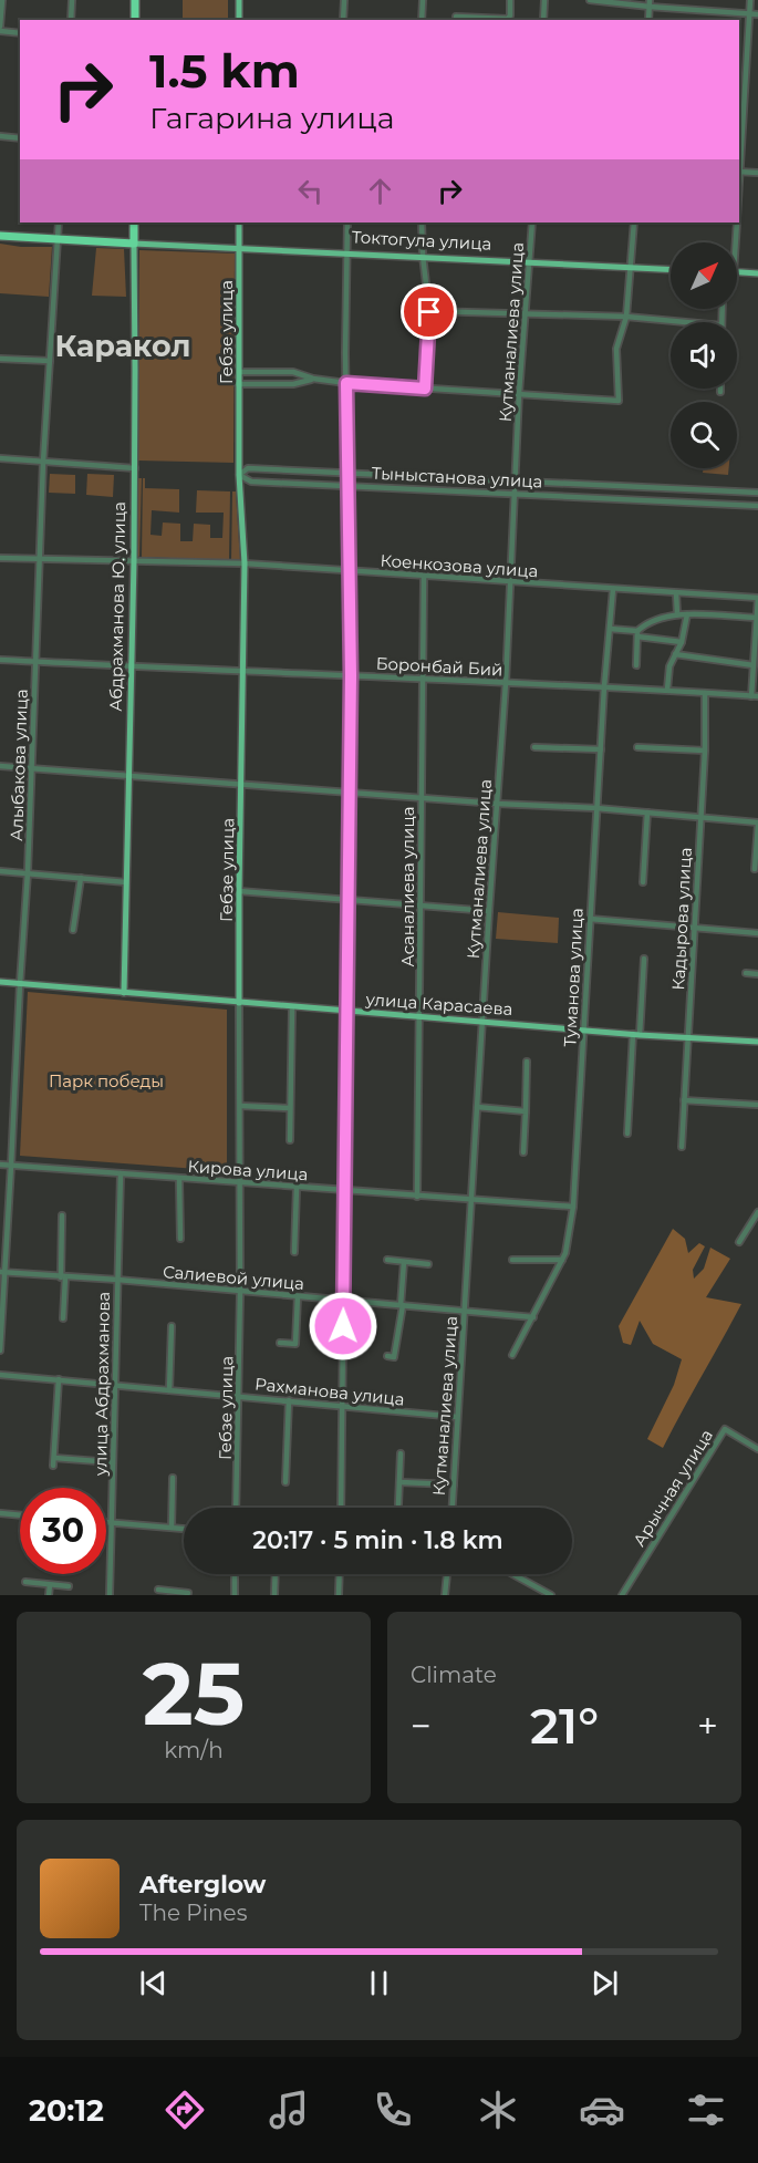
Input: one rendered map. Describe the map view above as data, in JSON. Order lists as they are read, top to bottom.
{
  "streets": {
    "highway": ["Токтогула улица", "Абдрахманова Ю. улица"],
    "main road": ["Гебзе улица", "улица Карасаева"],
    "street": [
      "Кутманалиева улица",
      "Тыныстанова улица",
      "Коенкозова улица",
      "Боронбай Бий",
      "Алыбакова улица",
      "Асаналиева улица",
      "Кадырова улица",
      "Туманова улица",
      "Кирова улица",
      "Салиевой улица",
      "улица Абдрахманова",
      "Рахманова улица",
      "Арычная улица"
    ]
  },
  "crossings": [
    ["Токтогула улица", "Гебзе улица"],
    ["Токтогула улица", "Кутманалиева улица"],
    ["Токтогула улица", "Абдрахманова Ю. улица"],
    ["Токтогула улица", "Алыбакова улица"],
    ["Гебзе улица", "Тыныстанова улица"],
    ["Гебзе улица", "Коенкозова улица"],
    ["Гебзе улица", "Боронбай Бий"],
    ["Гебзе улица", "улица Карасаева"],
    ["Гебзе улица", "Кирова улица"],
    ["Гебзе улица", "Салиевой улица"],
    ["Гебзе улица", "Рахманова улица"],
    ["Кутманалиева улица", "Тыныстанова улица"],
    ["Кутманалиева улица", "Коенкозова улица"],
    ["Кутманалиева улица", "Боронбай Бий"],
    ["Кутманалиева улица", "улица Карасаева"],
    ["Кутманалиева улица", "Кирова улица"],
    ["Кутманалиева улица", "Салиевой улица"],
    ["Кутманалиева улица", "Рахманова улица"],
    ["Коенкозова улица", "Абдрахманова Ю. улица"],
    ["Коенкозова улица", "Алыбакова улица"],
    ["Коенкозова улица", "Асаналиева улица"],
    ["Коенкозова улица", "Туманова улица"],
    ["Абдрахманова Ю. улица", "Боронбай Бий"],
    ["Абдрахманова Ю. улица", "улица Карасаева"],
    ["Боронбай Бий", "Алыбакова улица"],
    ["Боронбай Бий", "Асаналиева улица"],
    ["Боронбай Бий", "Кадырова улица"],
    ["Боронбай Бий", "Туманова улица"],
    ["Алыбакова улица", "улица Карасаева"],
    ["Алыбакова улица", "Кирова улица"],
    ["Алыбакова улица", "Салиевой улица"],
    ["Асаналиева улица", "улица Карасаева"],
    ["Асаналиева улица", "Кирова улица"],
    ["Кадырова улица", "улица Карасаева"],
    ["Туманова улица", "улица Карасаева"],
    ["Туманова улица", "Кирова улица"],
    ["Туманова улица", "Салиевой улица"],
    ["Кирова улица", "улица Абдрахманова"],
    ["Салиевой улица", "улица Абдрахманова"],
    ["улица Абдрахманова", "Рахманова улица"]
  ],
  "districts": ["Каракол"],
  "parks": ["Парк победы"],
  "north": "top right",
  "page": {
    "turn": ["1.5 km", "Гагарина улица"],
    "limit": "30",
    "trip": "20:17 · 5 min · 1.8 km",
    "tile": [
      ["25", "km/h"],
      "Climate"
    ],
    "heat": ["−", "21°", "+"],
    "song": ["Afterglow", "The Pines"],
    "tabs": "20:12"
  }
}
